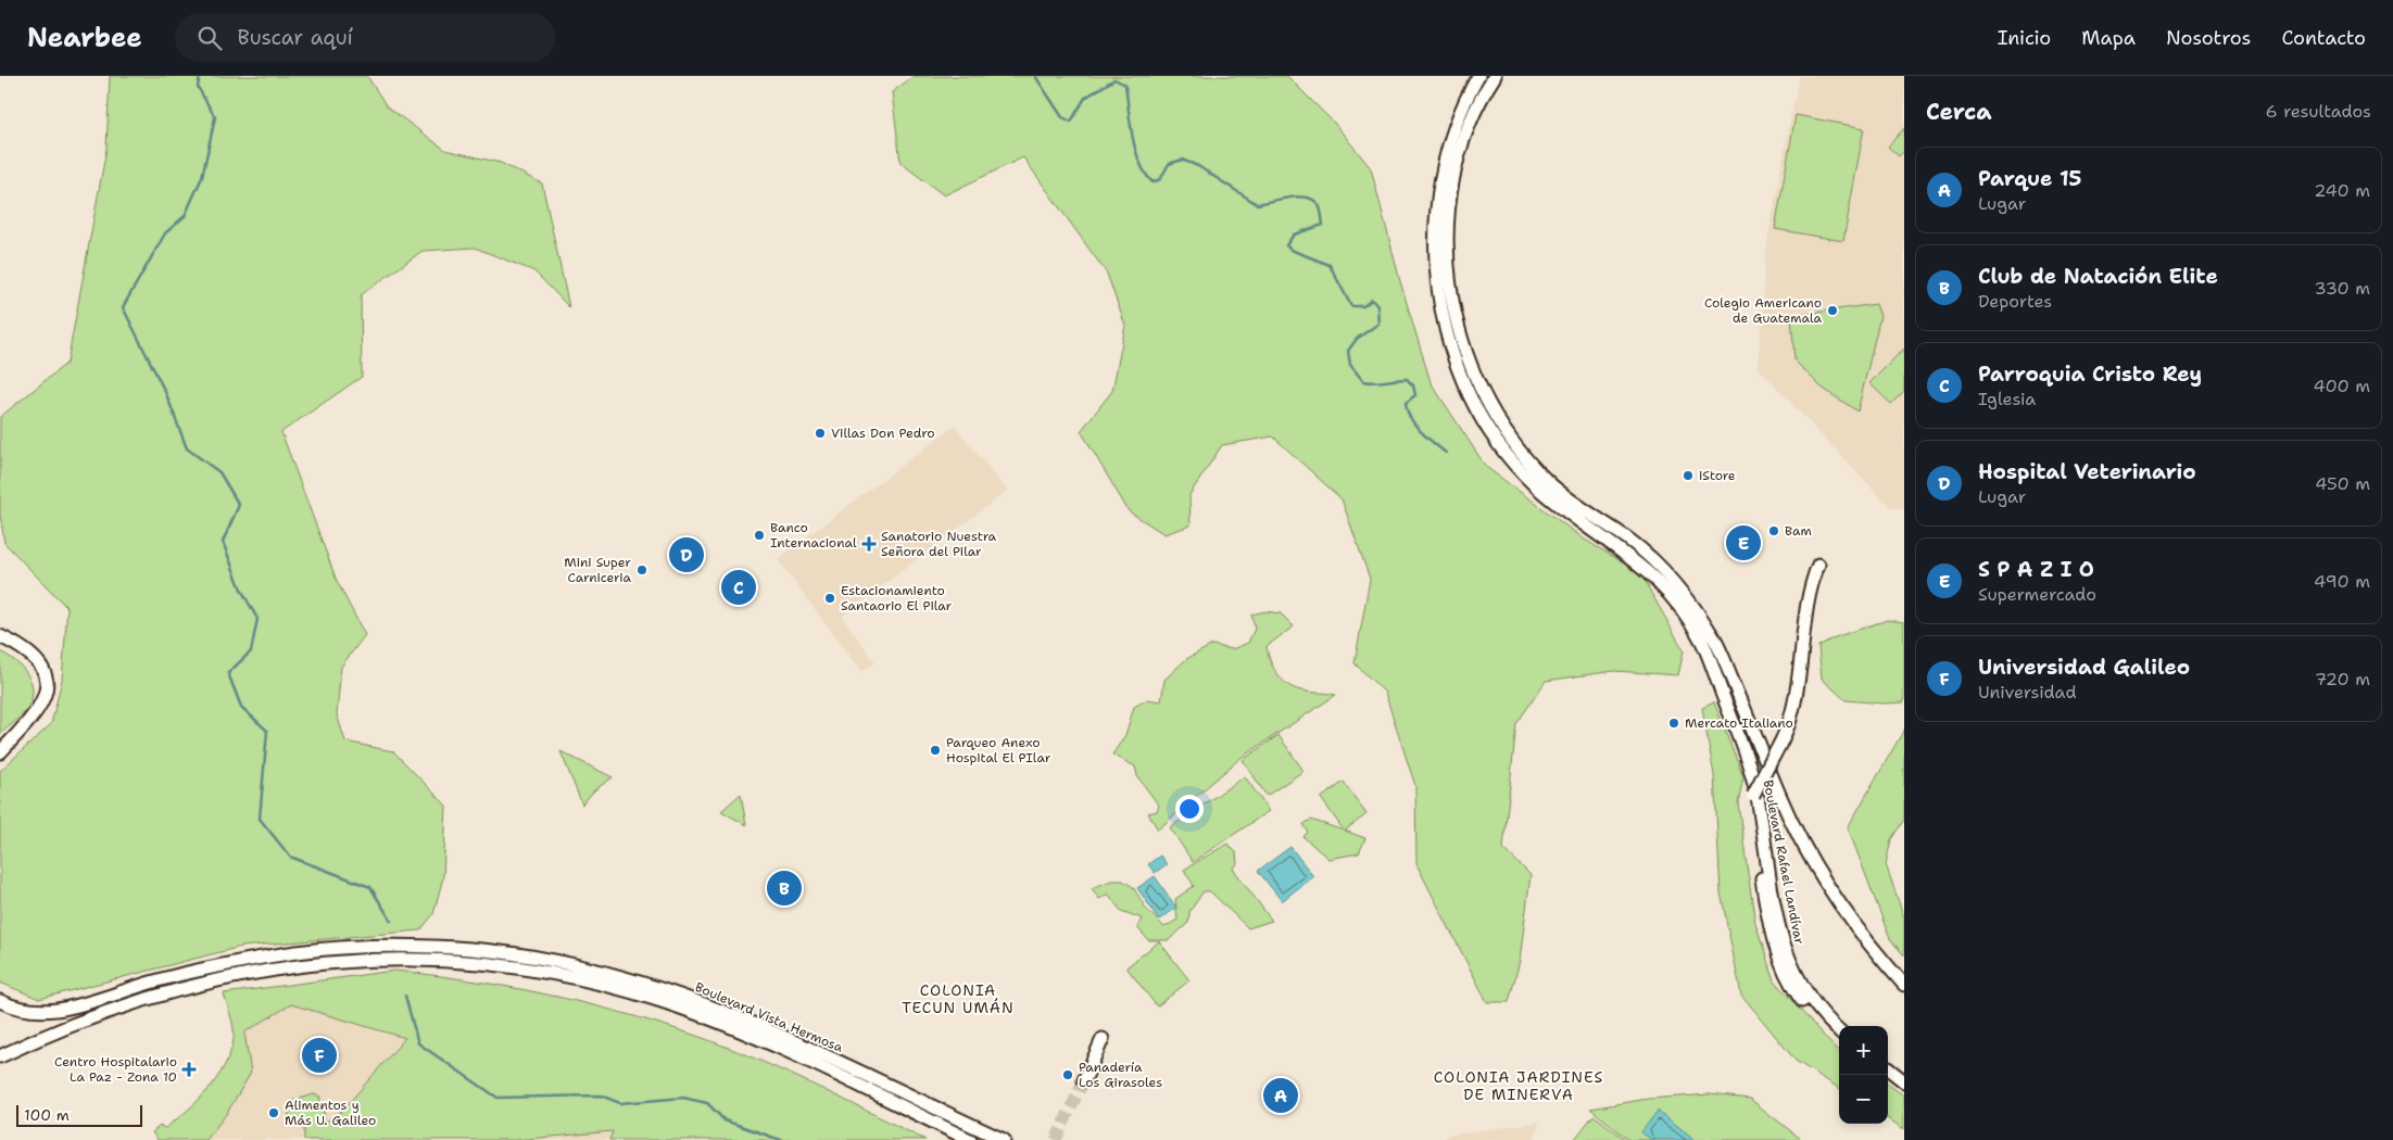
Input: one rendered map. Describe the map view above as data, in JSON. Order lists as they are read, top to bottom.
{
  "streets": {
    "main road": ["Boulevard Rafael Landívar", "Boulevard Vista Hermosa"]
  },
  "districts": ["COLONIA TECUN UMÁN", "COLONIA JARDINES DE MINERVA"],
  "places": {
    "other": [
      "Colegio Americano de Guatemala",
      "Villas Don Pedro",
      "iStore",
      "Bam",
      "Banco Internacional",
      "Mini Super Carniceria",
      "Estacionamiento Santaorio El Pilar",
      "Mercato Italiano",
      "Parqueo Anexo Hospital El PIlar",
      "Panadería Los Girasoles",
      "Alimentos y Más U. Galileo"
    ],
    "health": ["Sanatorio Nuestra Señora del Pilar", "Centro Hospitalario La Paz - Zona 10"]
  },
  "scale_bar": "100 m",
  "page": {
    "header": "Nearbee",
    "search": "Buscar aquí",
    "nav": [
      "Inicio",
      "Mapa",
      "Nosotros",
      "Contacto"
    ],
    "heading": ["Cerca", "6 resultados"],
    "list": [
      {
        "mark": "A",
        "name": "Parque 15",
        "note": "Lugar",
        "value": "240 m"
      },
      {
        "mark": "B",
        "name": "Club de Natación Elite",
        "note": "Deportes",
        "value": "330 m"
      },
      {
        "mark": "C",
        "name": "Parroquia Cristo Rey",
        "note": "Iglesia",
        "value": "400 m"
      },
      {
        "mark": "D",
        "name": "Hospital Veterinario",
        "note": "Lugar",
        "value": "450 m"
      },
      {
        "mark": "E",
        "name": "S P A Z I O",
        "note": "Supermercado",
        "value": "490 m"
      },
      {
        "mark": "F",
        "name": "Universidad Galileo",
        "note": "Universidad",
        "value": "720 m"
      }
    ],
    "pins": [
      "E",
      "D",
      "C",
      "B",
      "F",
      "A"
    ],
    "map_buttons": ["+", "−"],
    "scale": "100 m"
  }
}
